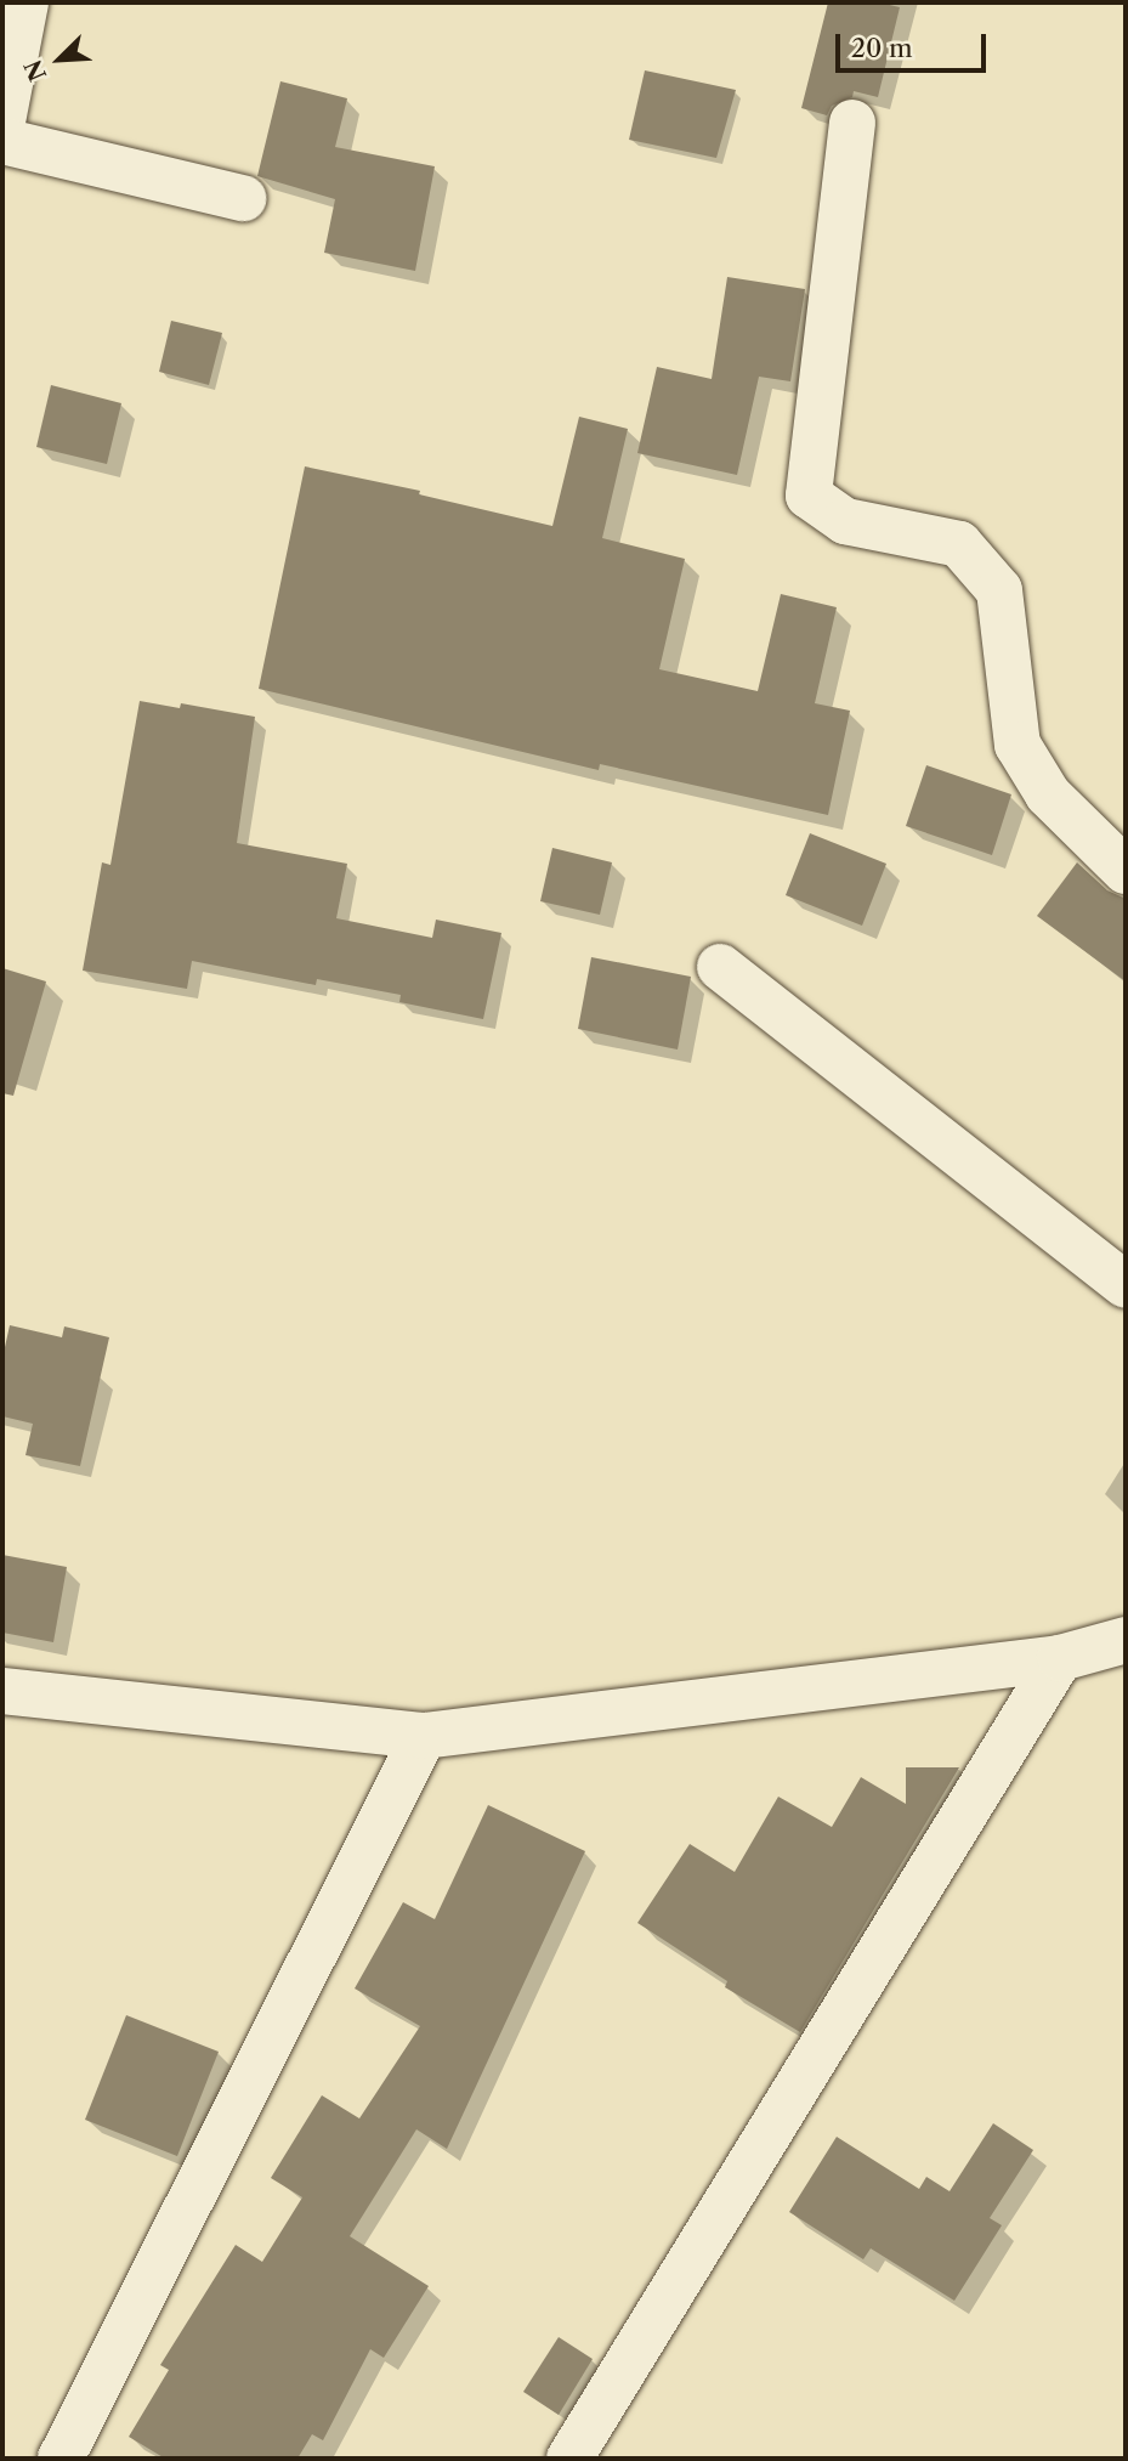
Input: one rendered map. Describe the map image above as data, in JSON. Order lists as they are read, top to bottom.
{
  "scale_bar": "20 m",
  "north": "bottom left"
}
